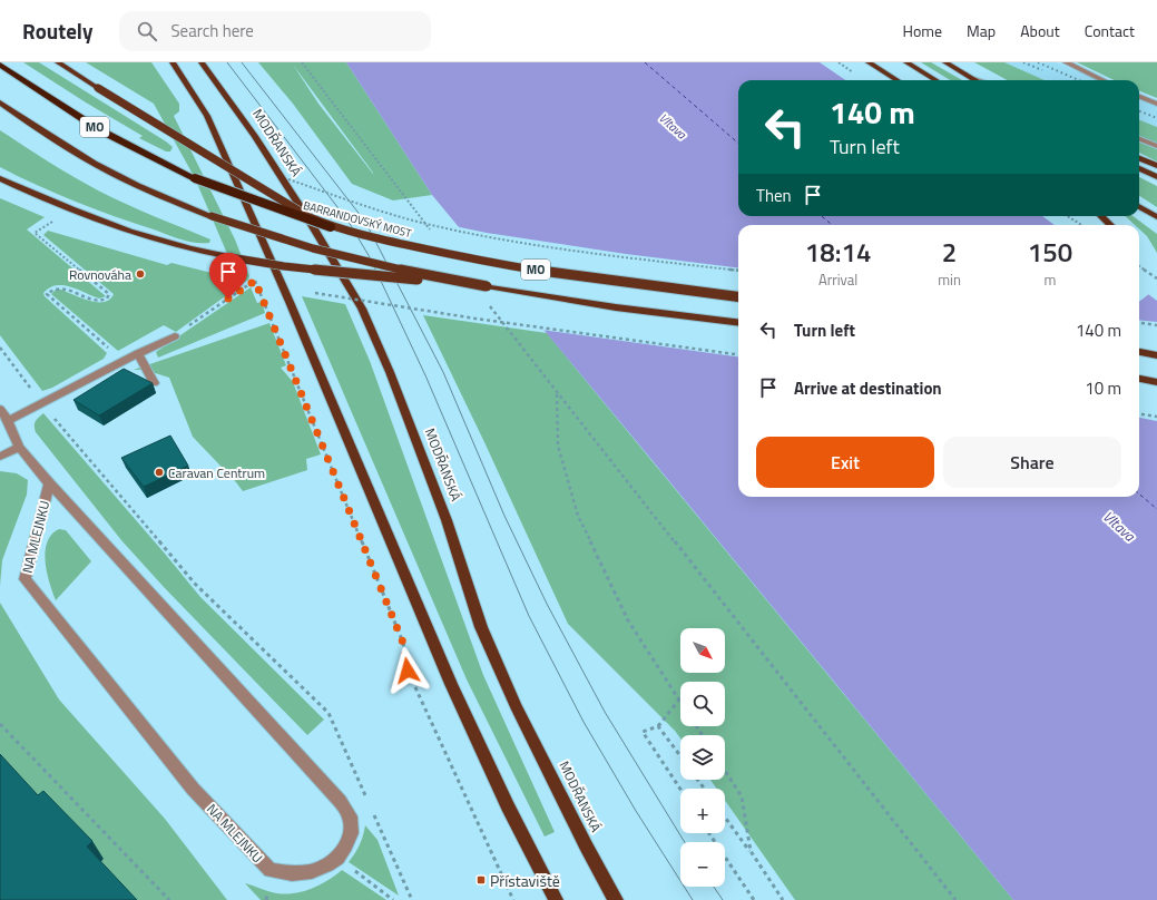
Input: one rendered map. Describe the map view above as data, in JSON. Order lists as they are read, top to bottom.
{
  "streets": {
    "highway": ["MO", "BARRANDOVSKÝ MOST"],
    "main road": ["MODŘANSKÁ"],
    "street": ["NA MLEJNKU"]
  },
  "water": ["Vltava"],
  "places": {
    "other": ["Rovnováha", "Caravan Centrum"],
    "transit": ["Přístaviště"]
  },
  "north": "bottom right",
  "page": {
    "header": "Routely",
    "search": "Search here",
    "nav": [
      "Home",
      "Map",
      "About",
      "Contact"
    ],
    "turn": ["140 m", "Turn left"],
    "then": "Then",
    "eta": [
      "18:14",
      "Arrival",
      "2",
      "min",
      "150",
      "m"
    ],
    "list": [
      {
        "name": "Turn left",
        "value": "140 m"
      },
      {
        "name": "Arrive at destination",
        "value": "10 m"
      }
    ],
    "buttons": ["Exit", "Share"],
    "map_buttons": ["+", "−"]
  }
}
